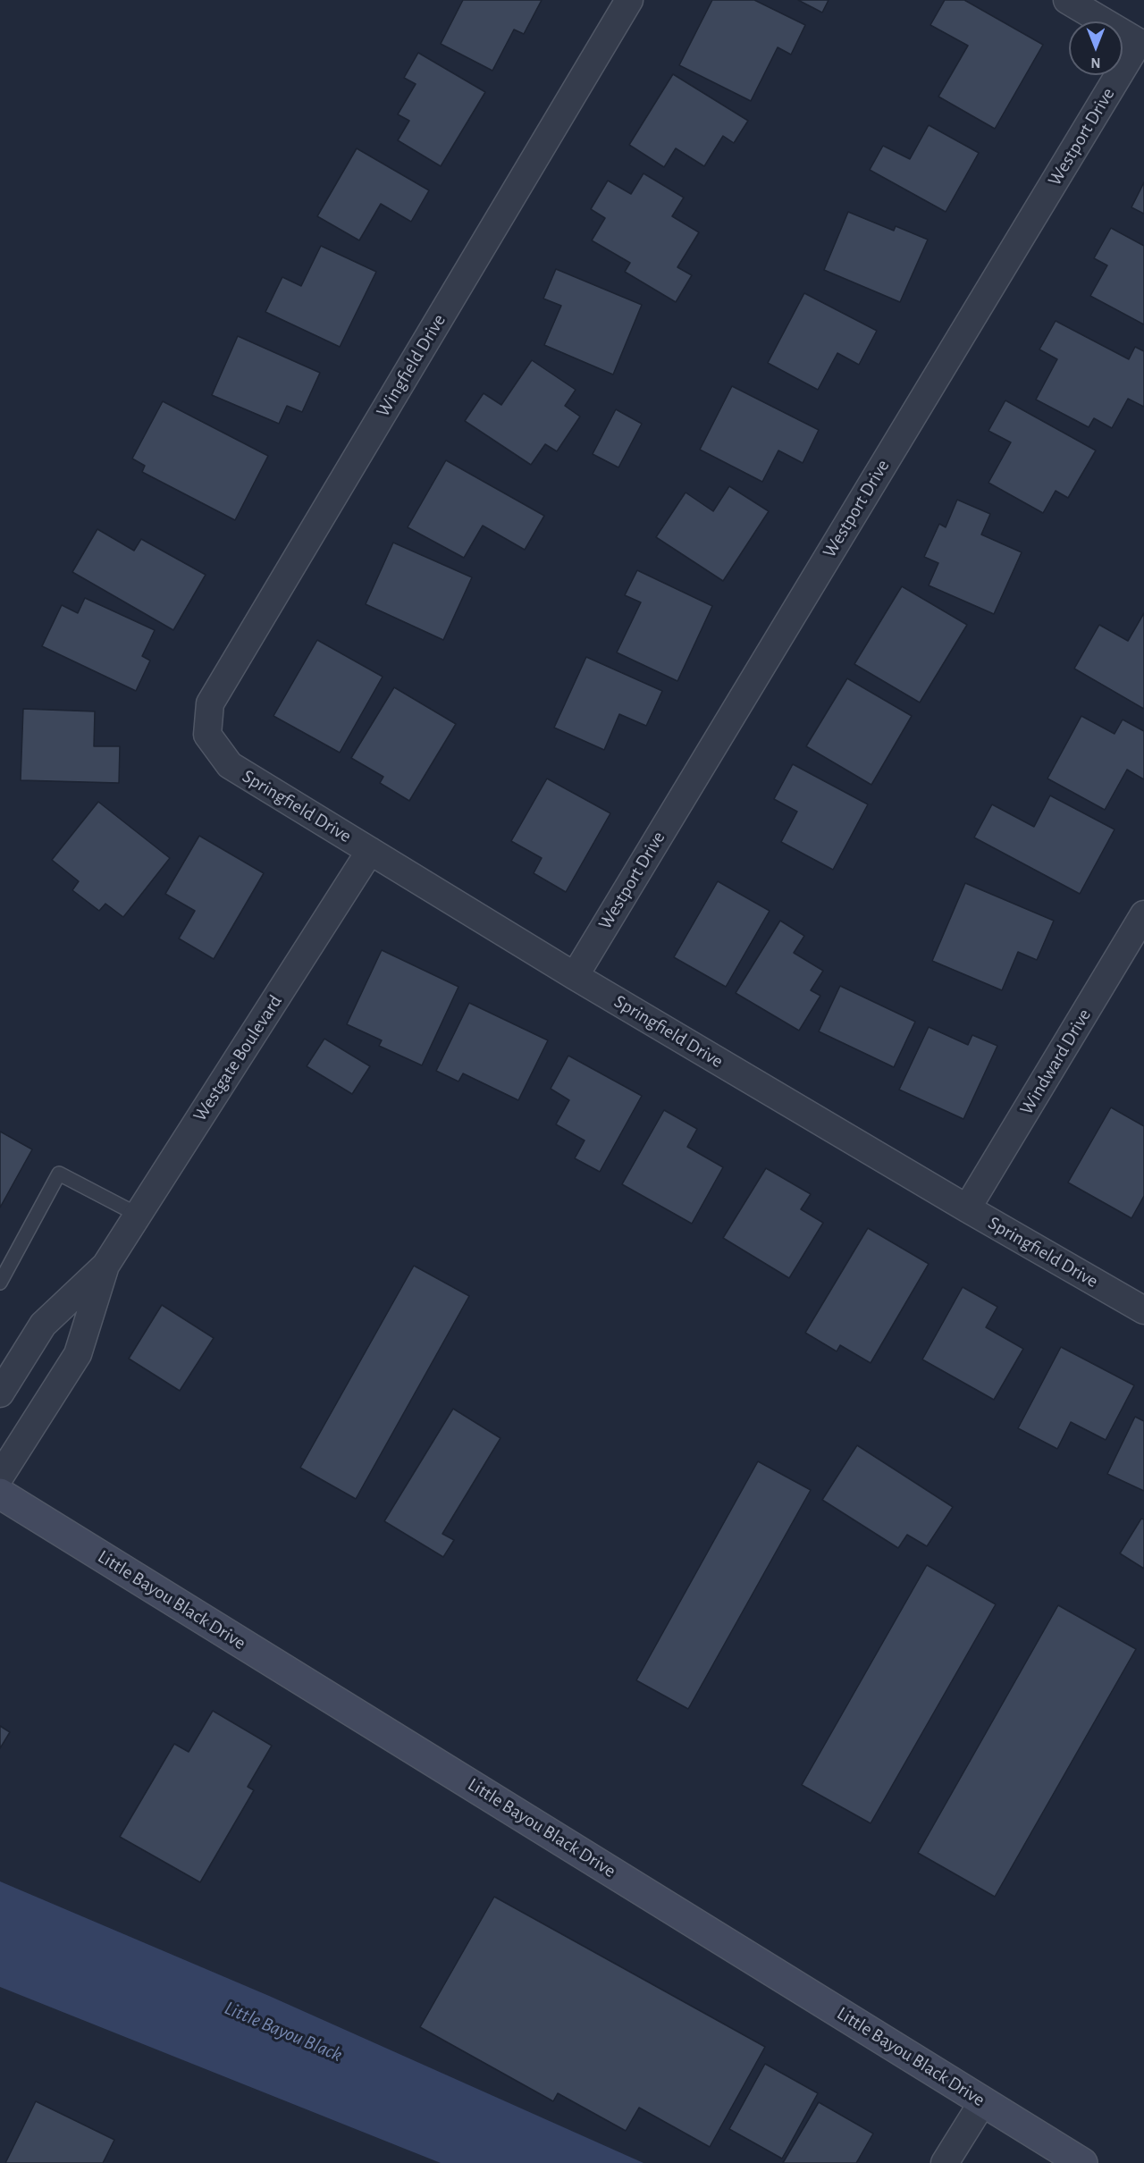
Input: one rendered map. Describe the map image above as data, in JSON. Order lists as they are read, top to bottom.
{
  "streets": {
    "main road": ["Little Bayou Black Drive"],
    "street": [
      "Westport Drive",
      "Wingfield Drive",
      "Springfield Drive",
      "Westgate Boulevard",
      "Windward Drive"
    ]
  },
  "crossings": [
    ["Westport Drive", "Springfield Drive"],
    ["Wingfield Drive", "Springfield Drive"],
    ["Springfield Drive", "Westgate Boulevard"],
    ["Springfield Drive", "Windward Drive"]
  ],
  "water": ["Little Bayou Black"],
  "north": "bottom"
}
